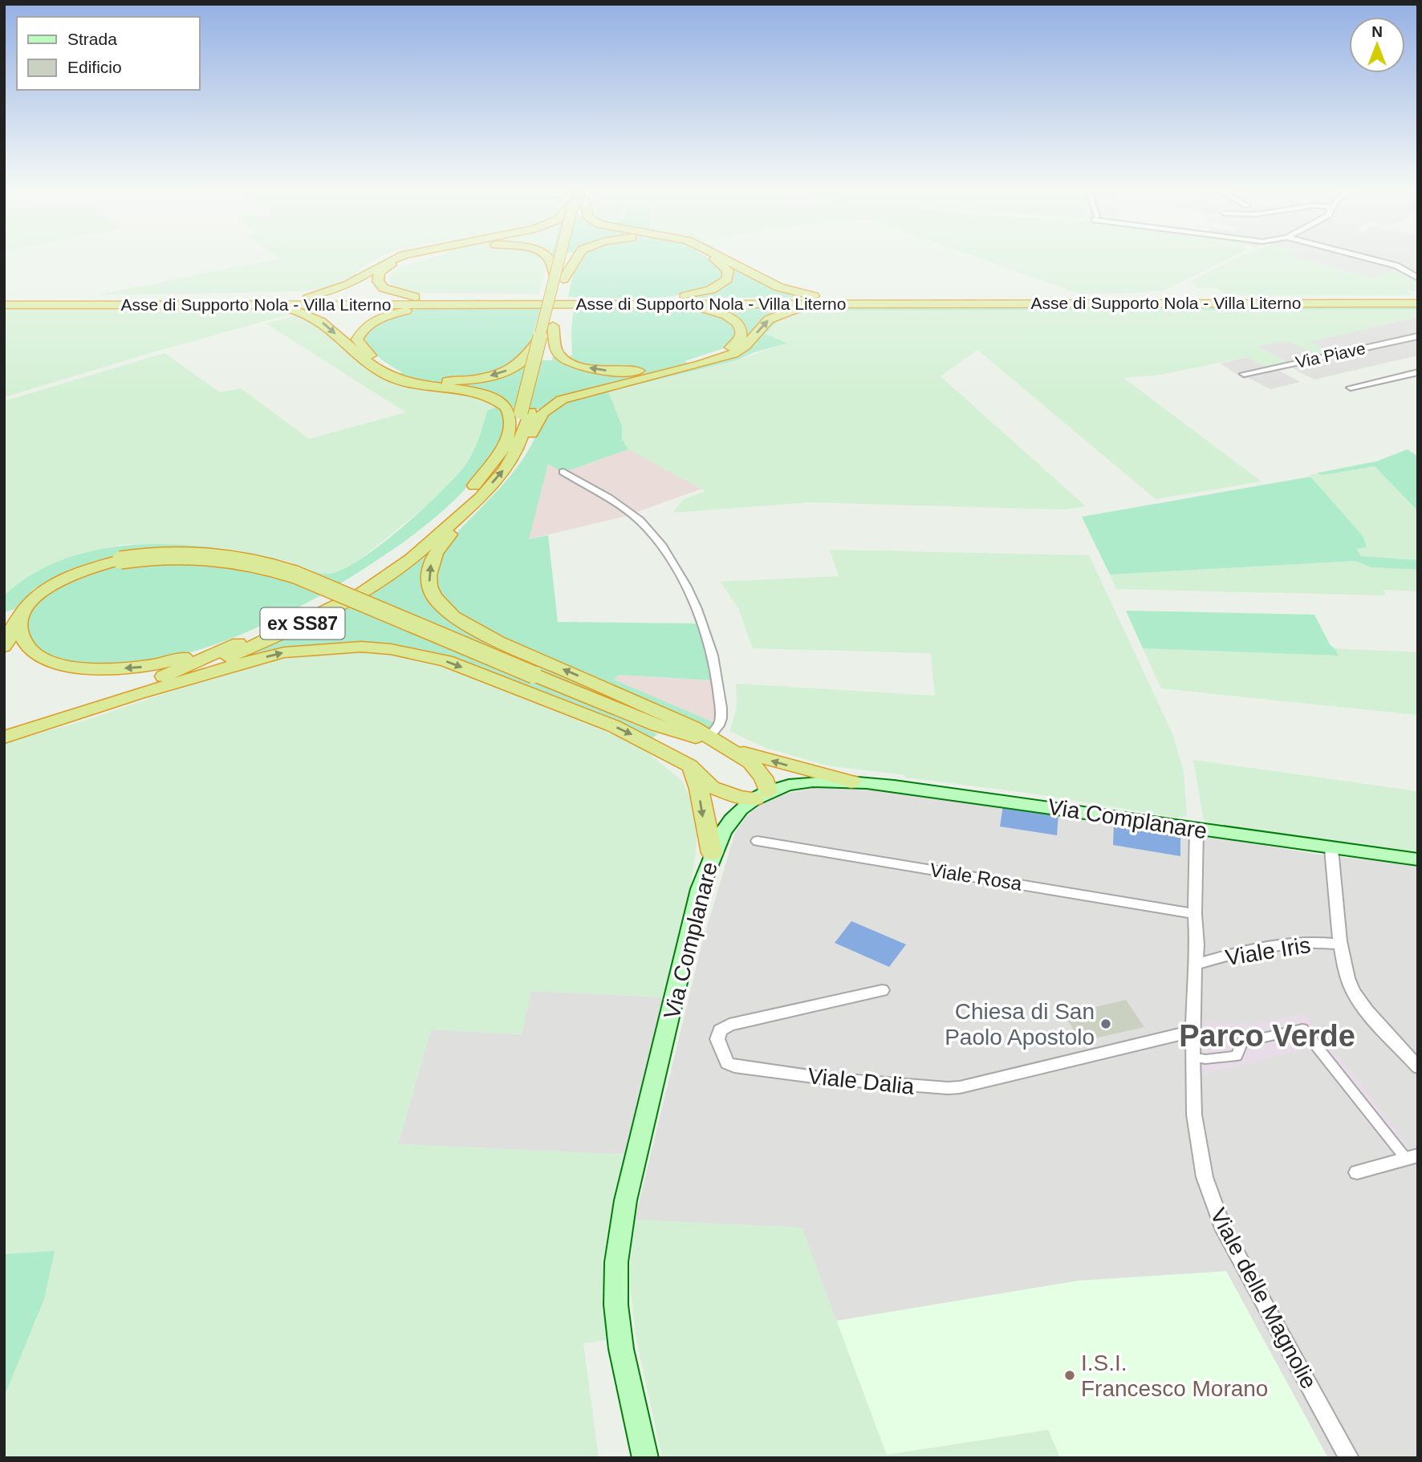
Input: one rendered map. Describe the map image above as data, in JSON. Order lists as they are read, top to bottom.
{
  "streets": {
    "highway": ["Asse di Supporto Nola - Villa Literno", "ex SS87"],
    "main road": ["Via Complanare"],
    "street": [
      "Via Piave",
      "Viale Rosa",
      "Viale Iris",
      "Viale Dalia",
      "Viale delle Magnolie"
    ]
  },
  "crossings": [
    ["Via Complanare", "Viale delle Magnolie"],
    ["Viale Rosa", "Viale delle Magnolie"],
    ["Viale Iris", "Viale delle Magnolie"],
    ["Viale Dalia", "Viale delle Magnolie"]
  ],
  "districts": ["Parco Verde"],
  "places": ["Chiesa di San Paolo Apostolo", "I.S.I. Francesco Morano"],
  "legend": ["Strada", "Edificio"],
  "north": "top"
}
